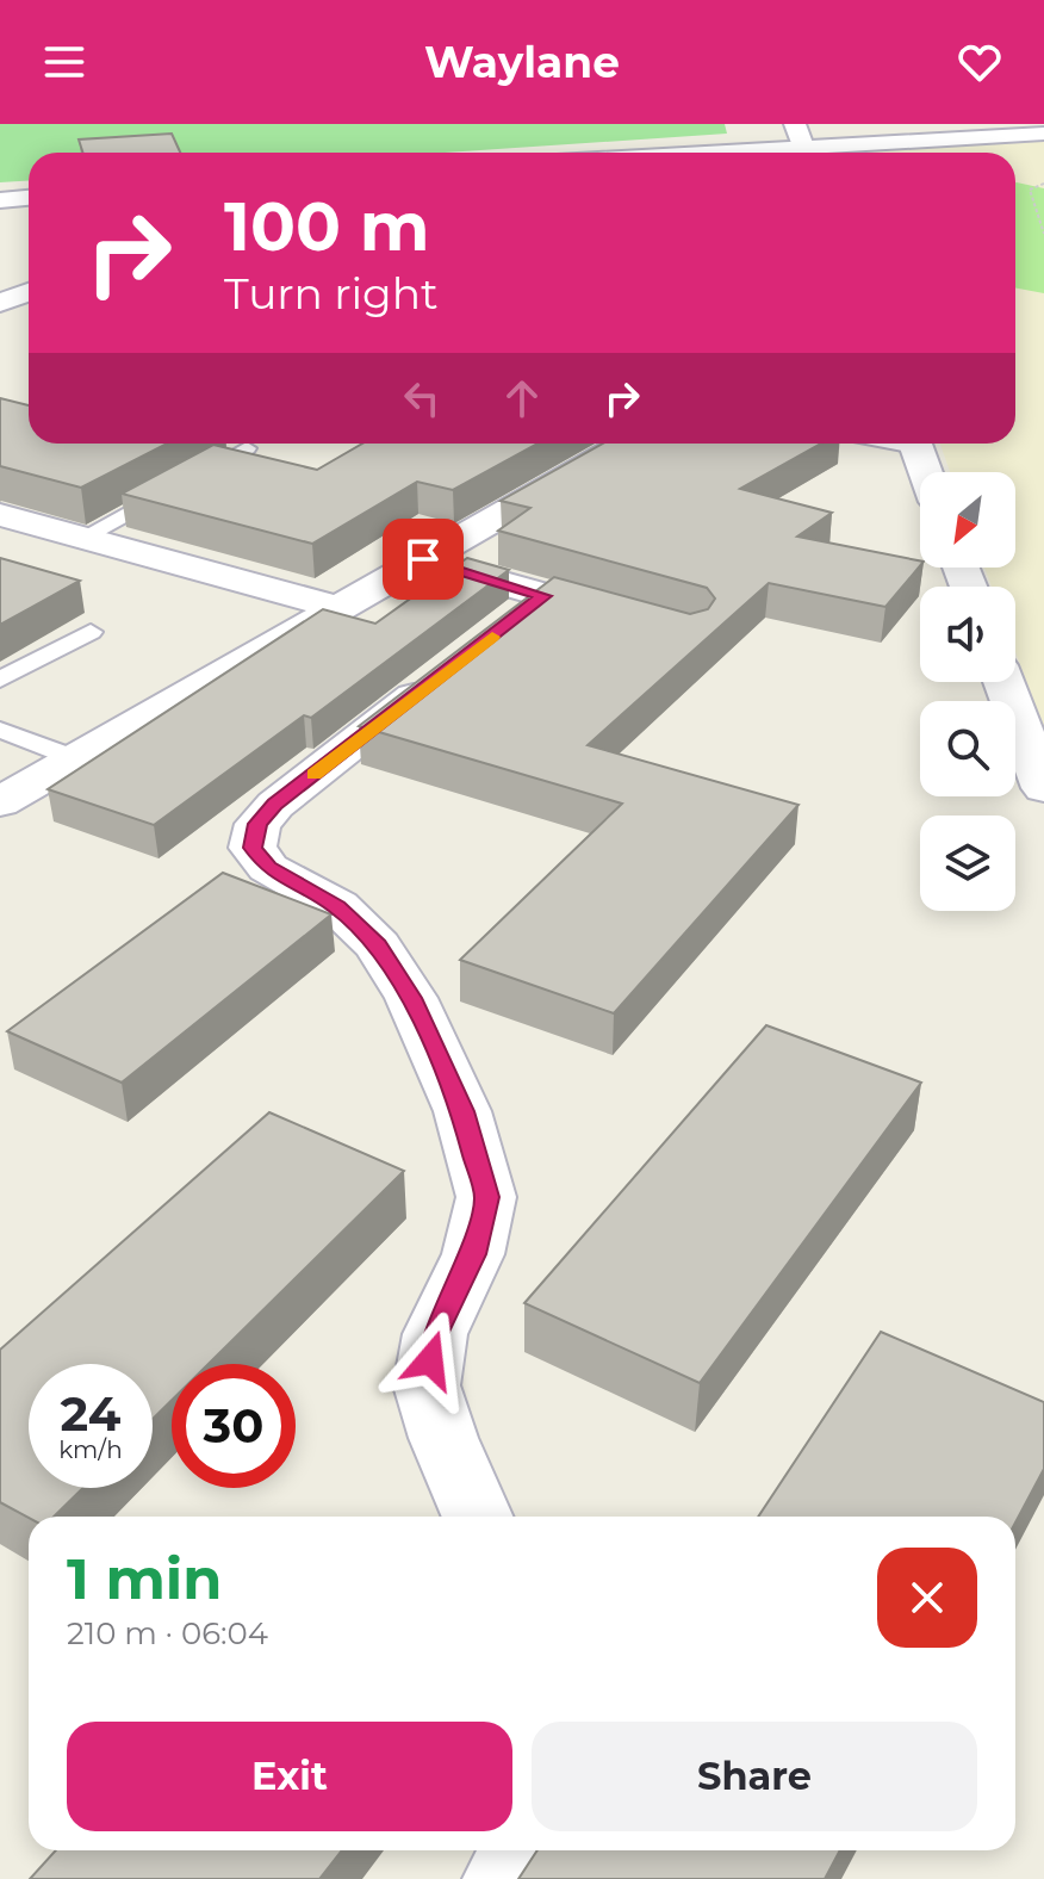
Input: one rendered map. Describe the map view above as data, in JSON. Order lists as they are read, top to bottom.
{
  "north": "bottom left",
  "page": {
    "header": "Waylane",
    "turn": ["100 m", "Turn right"],
    "speed": "24 km/h",
    "limit": "30",
    "heading": ["1 min", "210 m · 06:04"],
    "buttons": ["Exit", "Share"]
  }
}
